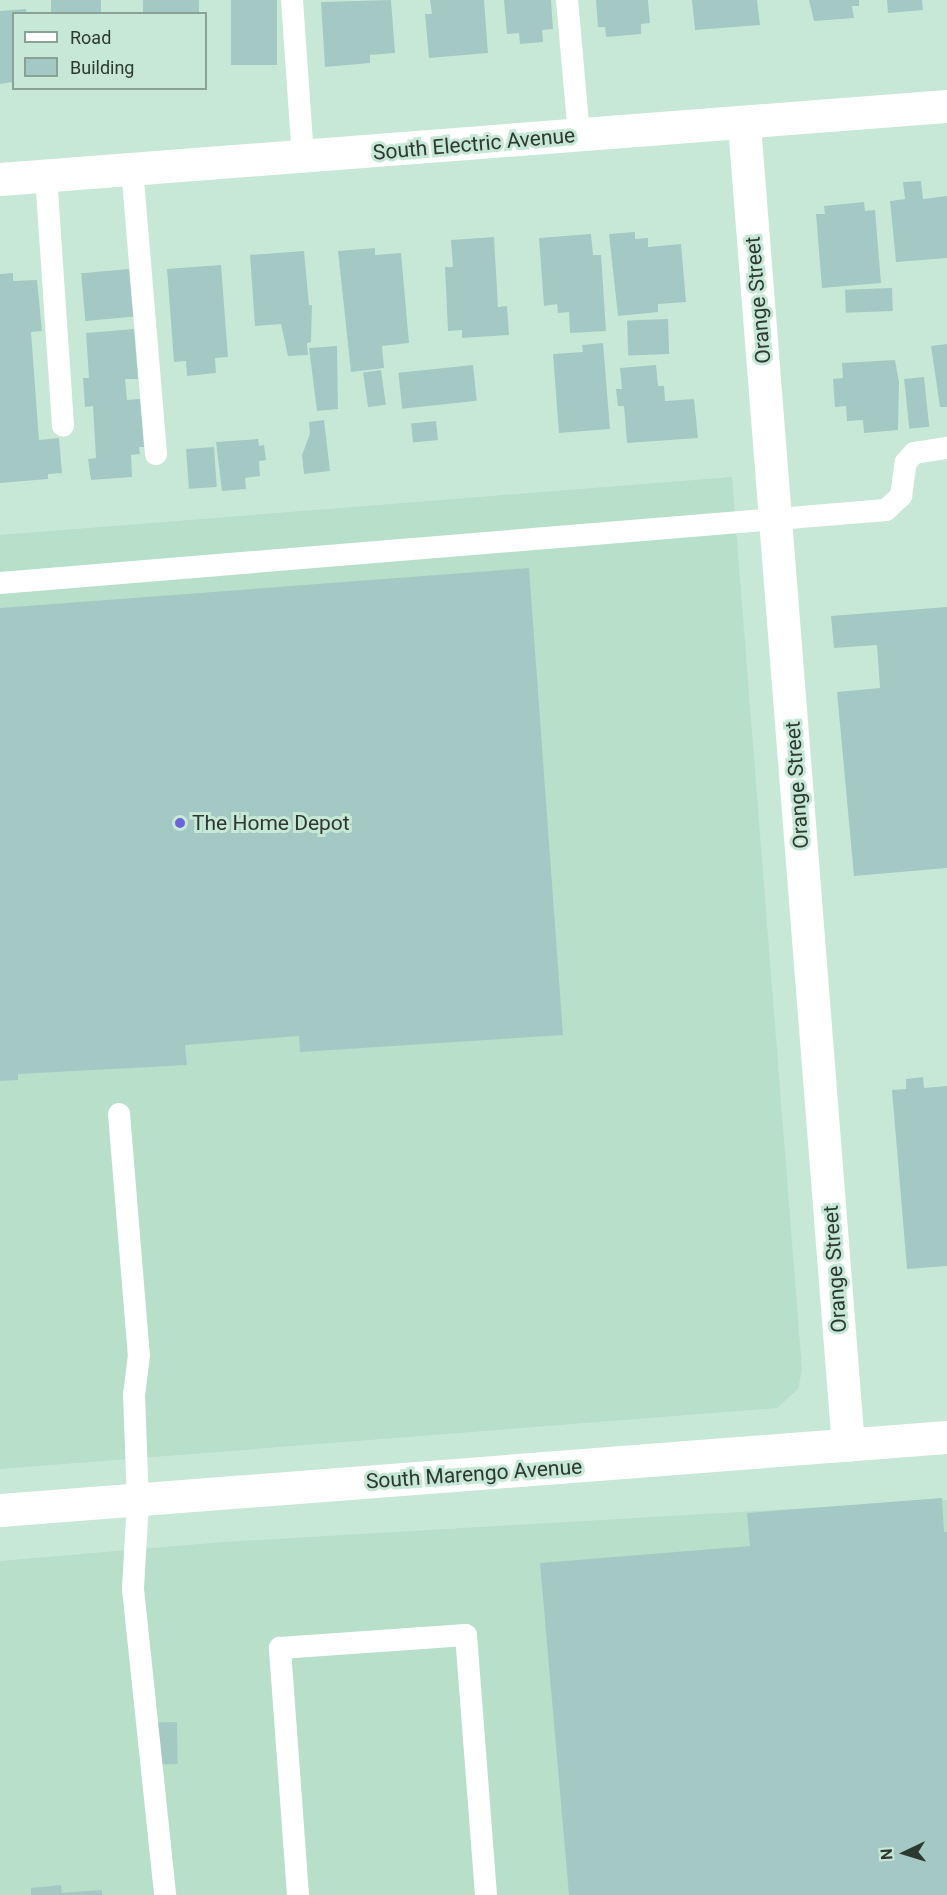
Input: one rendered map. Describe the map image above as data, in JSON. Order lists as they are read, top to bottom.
{
  "streets": {
    "street": ["South Electric Avenue", "Orange Street", "South Marengo Avenue"]
  },
  "crossings": [
    ["South Electric Avenue", "Orange Street"],
    ["Orange Street", "South Marengo Avenue"]
  ],
  "places": ["The Home Depot"],
  "legend": ["Road", "Building"],
  "north": "left"
}
